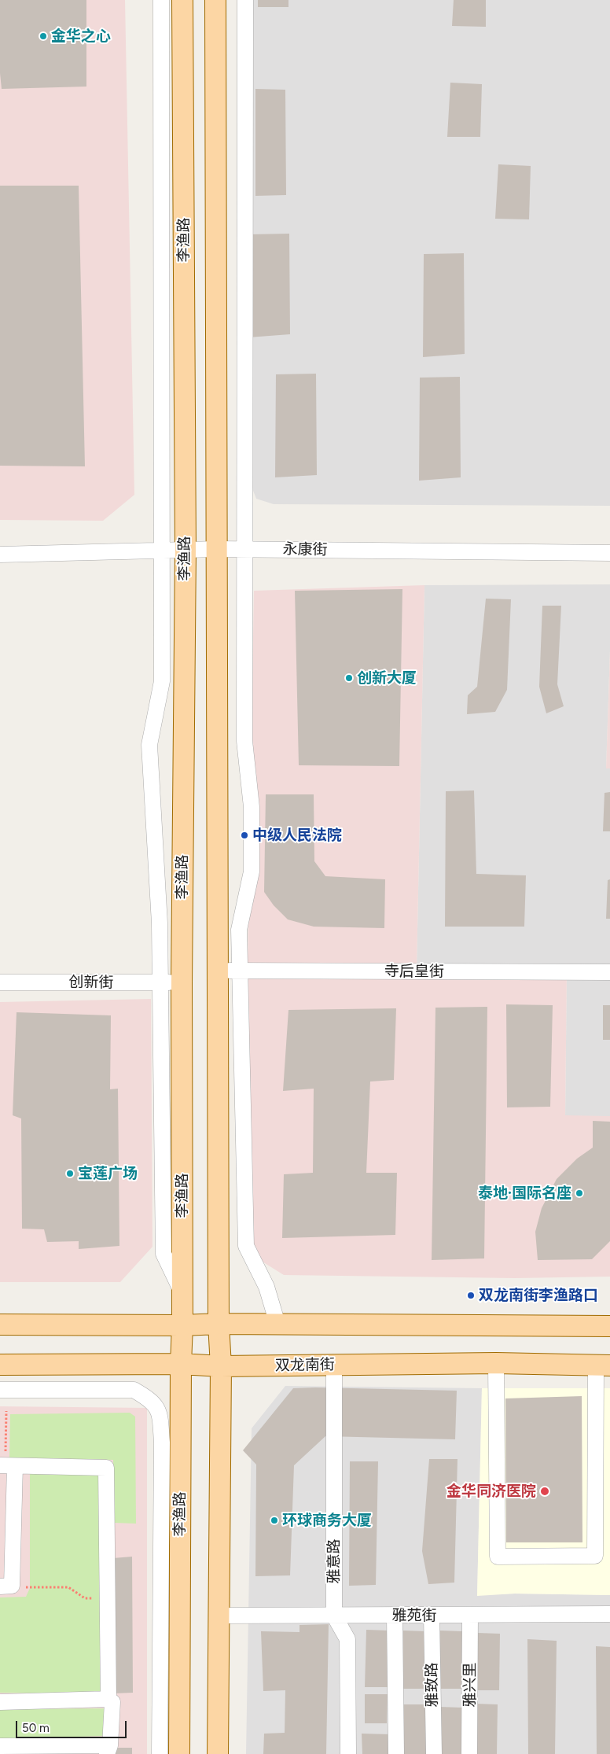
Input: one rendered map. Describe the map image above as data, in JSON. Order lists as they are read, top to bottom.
{
  "streets": {
    "main road": ["李渔路", "双龙南街"],
    "street": [
      "永康街",
      "寺后皇街",
      "创新街",
      "雅意路",
      "雅苑街",
      "雅致路",
      "雅兴里"
    ]
  },
  "crossings": [
    ["李渔路", "永康街"],
    ["李渔路", "创新街"],
    ["李渔路", "双龙南街"],
    ["双龙南街", "雅意路"],
    ["雅意路", "雅苑街"],
    ["雅苑街", "雅致路"],
    ["雅苑街", "雅兴里"]
  ],
  "places": [
    "金华之心",
    "创新大厦",
    "中级人民法院",
    "宝莲广场",
    "泰地·国际名座",
    "双龙南街李渔路口",
    "金华同济医院",
    "环球商务大厦"
  ],
  "scale_bar": "50 m"
}
